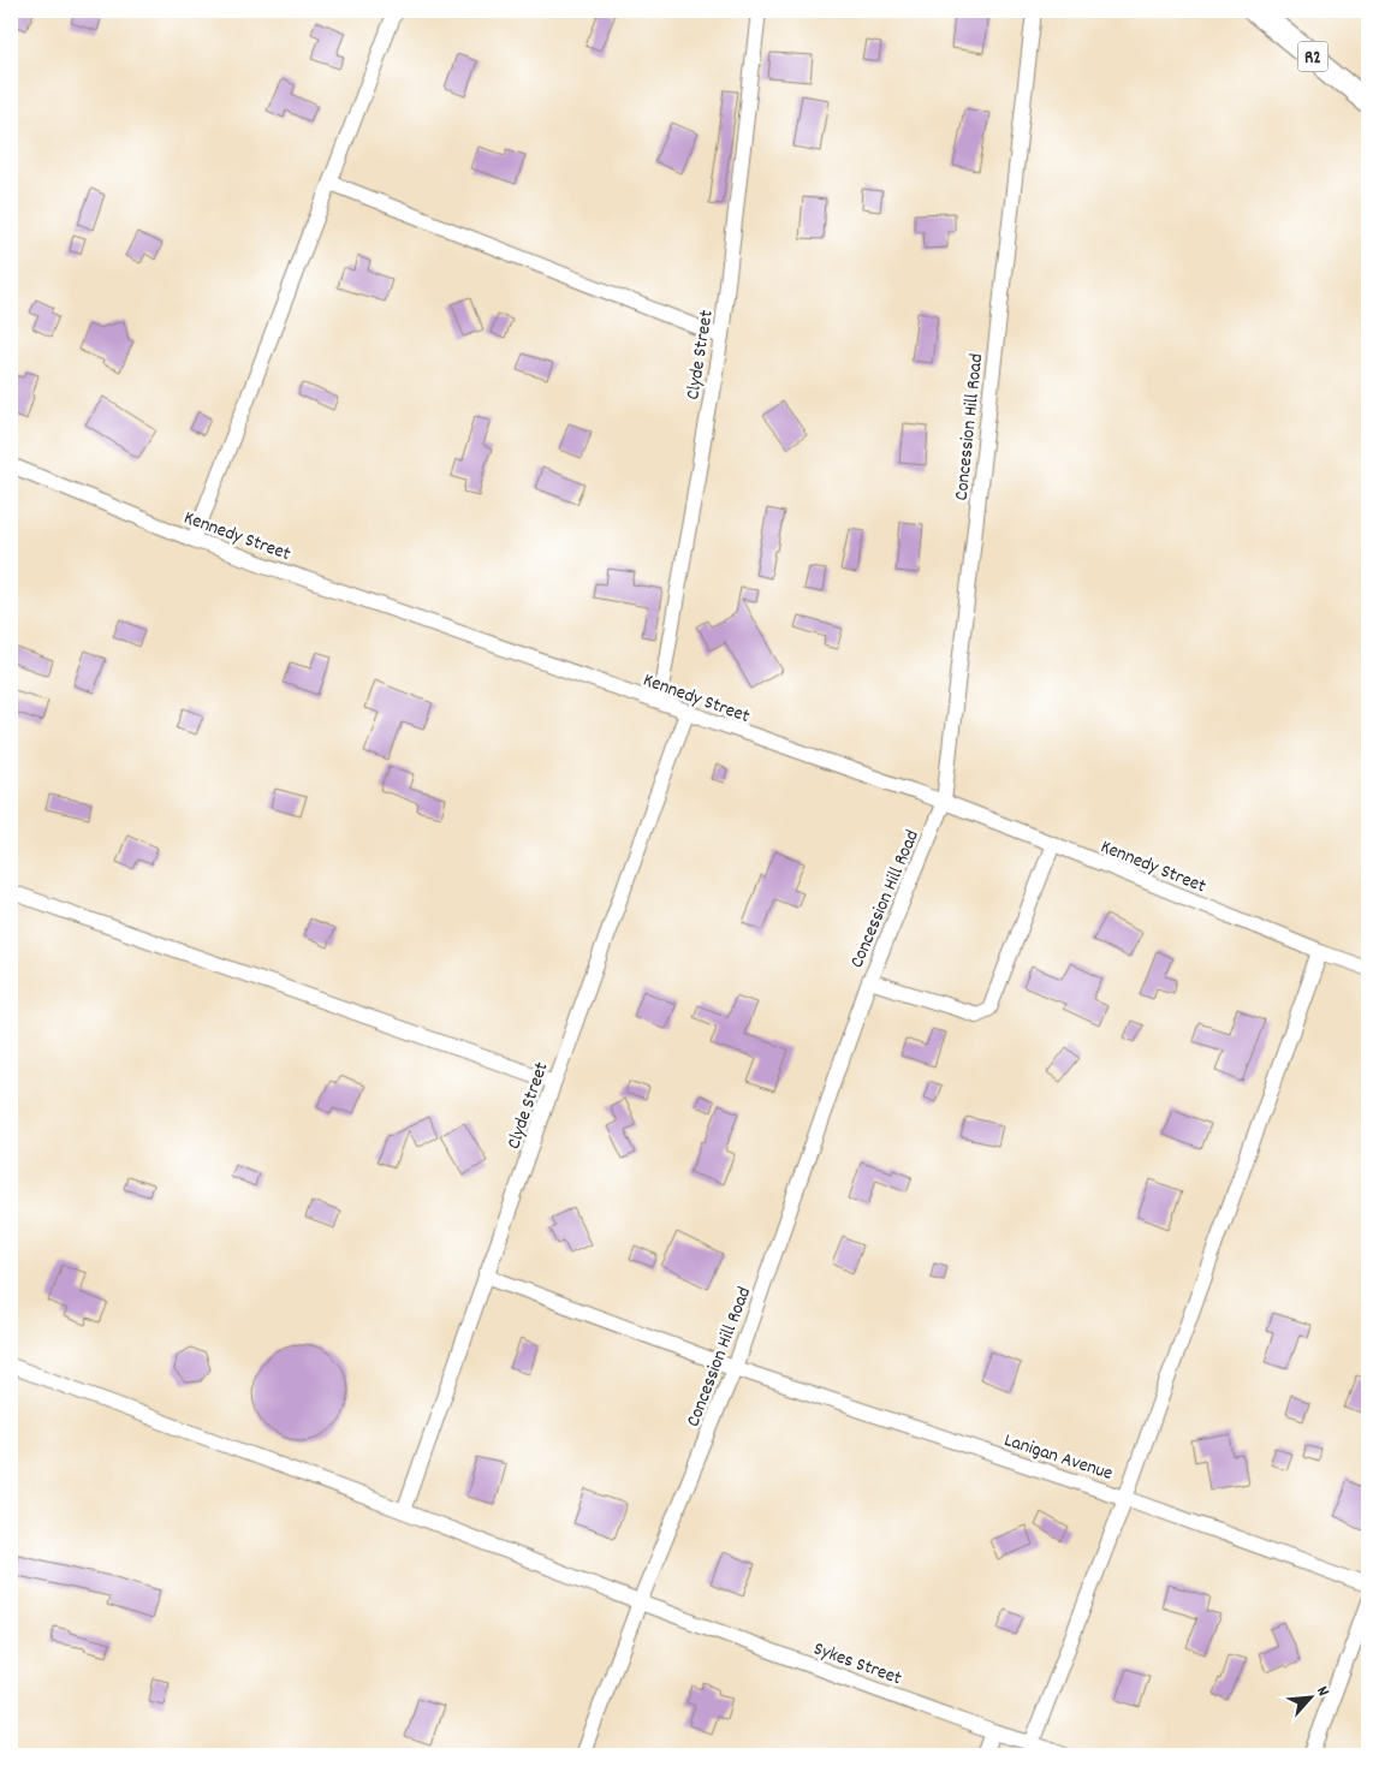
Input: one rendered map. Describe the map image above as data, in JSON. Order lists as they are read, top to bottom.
{
  "streets": {
    "highway": ["R2"],
    "street": [
      "Clyde Street",
      "Concession Hill Road",
      "Kennedy Street",
      "Lanigan Avenue",
      "Sykes Street"
    ]
  },
  "crossings": [
    ["Clyde Street", "Kennedy Street"],
    ["Clyde Street", "Lanigan Avenue"],
    ["Clyde Street", "Sykes Street"],
    ["Concession Hill Road", "Kennedy Street"],
    ["Concession Hill Road", "Lanigan Avenue"],
    ["Concession Hill Road", "Sykes Street"]
  ],
  "north": "top right"
}
